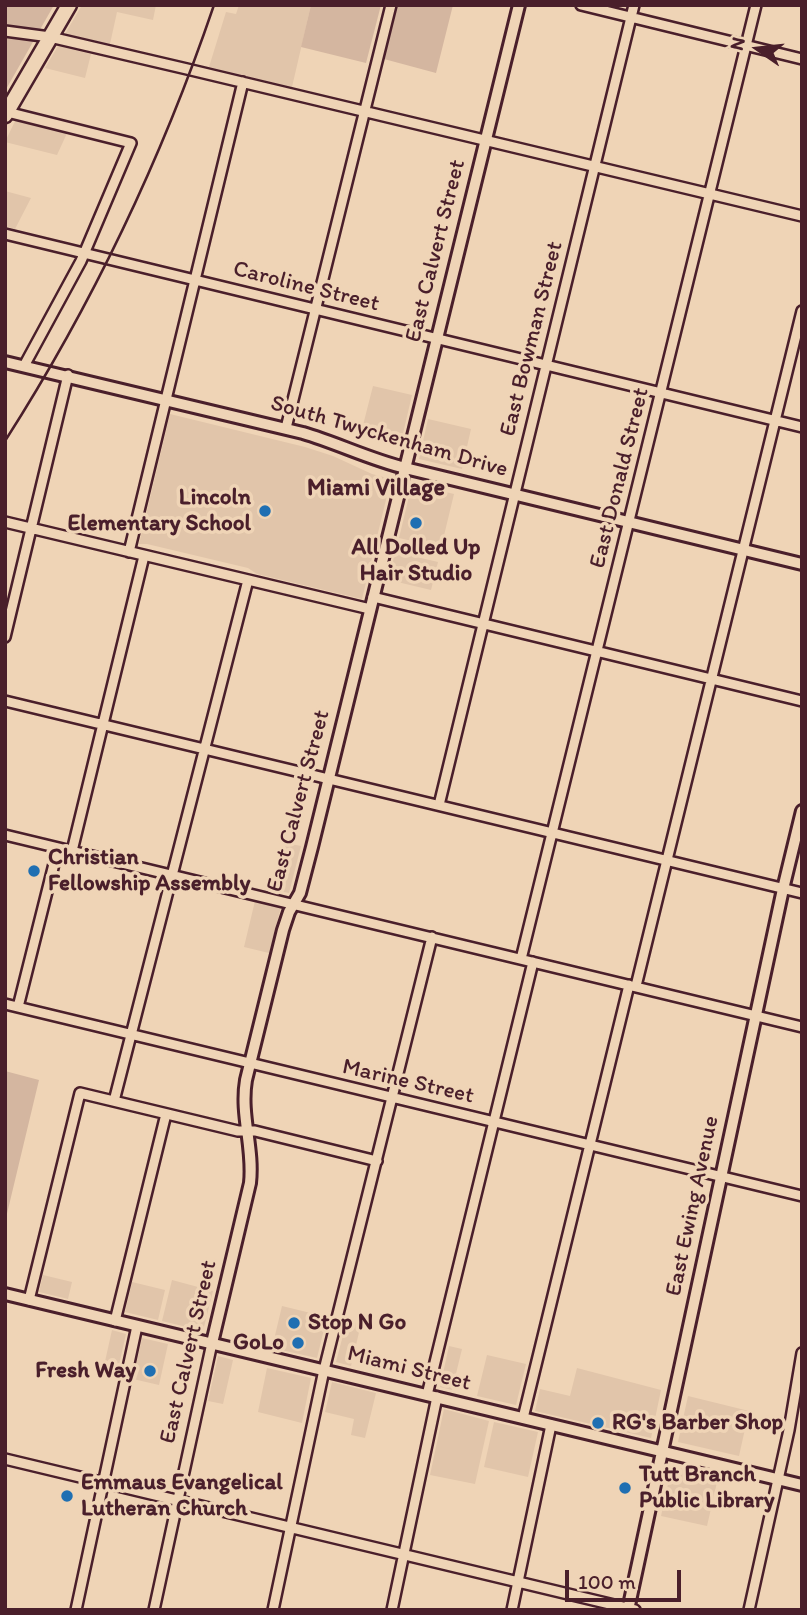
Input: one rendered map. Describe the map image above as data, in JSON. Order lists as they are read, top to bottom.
{
  "streets": {
    "street": [
      "East Calvert Street",
      "Caroline Street",
      "East Bowman Street",
      "South Twyckenham Drive",
      "East Donald Street",
      "Marine Street",
      "East Ewing Avenue",
      "Miami Street"
    ]
  },
  "crossings": [
    ["East Calvert Street", "Caroline Street"],
    ["East Calvert Street", "South Twyckenham Drive"],
    ["East Calvert Street", "Marine Street"],
    ["East Calvert Street", "Miami Street"],
    ["Caroline Street", "East Bowman Street"],
    ["Caroline Street", "East Donald Street"],
    ["East Bowman Street", "South Twyckenham Drive"],
    ["South Twyckenham Drive", "East Donald Street"],
    ["Marine Street", "East Ewing Avenue"],
    ["East Ewing Avenue", "Miami Street"]
  ],
  "districts": ["Miami Village"],
  "places": [
    "Lincoln Elementary School",
    "All Dolled Up Hair Studio",
    "Christian Fellowship Assembly",
    "Stop N Go",
    "GoLo",
    "Fresh Way",
    "RG's Barber Shop",
    "Tutt Branch Public Library",
    "Emmaus Evangelical Lutheran Church"
  ],
  "scale_bar": "100 m",
  "north": "left"
}
